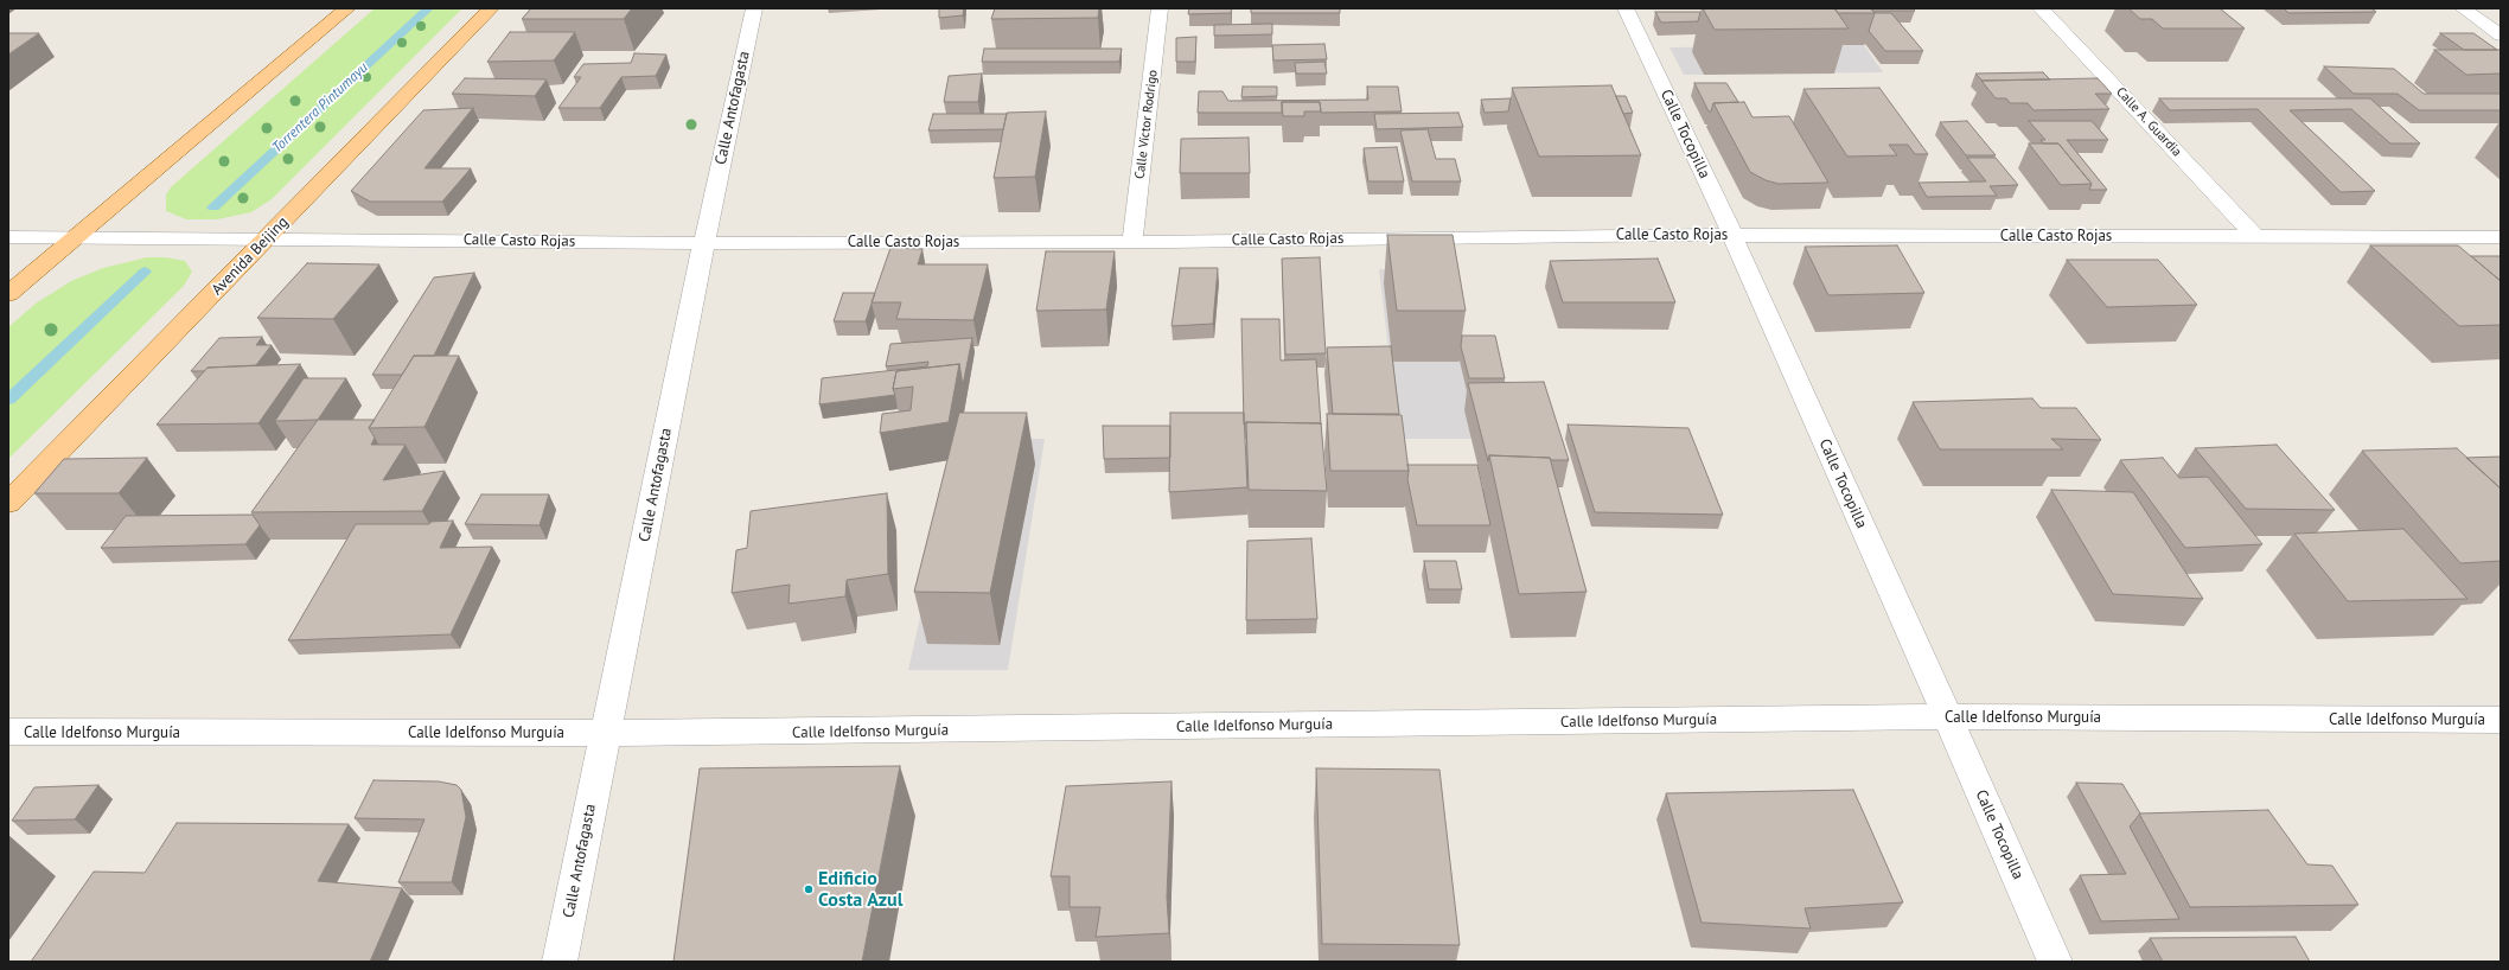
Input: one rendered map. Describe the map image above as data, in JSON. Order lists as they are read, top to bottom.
{
  "streets": {
    "main road": ["Avenida Beijing"],
    "street": [
      "Calle Antofagasta",
      "Calle A. Guardia",
      "Calle Víctor Rodrigo",
      "Calle Tocopilla",
      "Calle Casto Rojas",
      "Calle Idelfonso Murguía"
    ]
  },
  "crossings": [
    ["Calle Antofagasta", "Calle Casto Rojas"],
    ["Calle Antofagasta", "Calle Idelfonso Murguía"],
    ["Calle A. Guardia", "Calle Casto Rojas"],
    ["Calle Víctor Rodrigo", "Calle Casto Rojas"],
    ["Calle Tocopilla", "Calle Casto Rojas"],
    ["Calle Tocopilla", "Calle Idelfonso Murguía"],
    ["Calle Casto Rojas", "Avenida Beijing"]
  ],
  "water": ["Torrentera Pintumayu"],
  "places": ["Edificio Costa Azul"]
}
